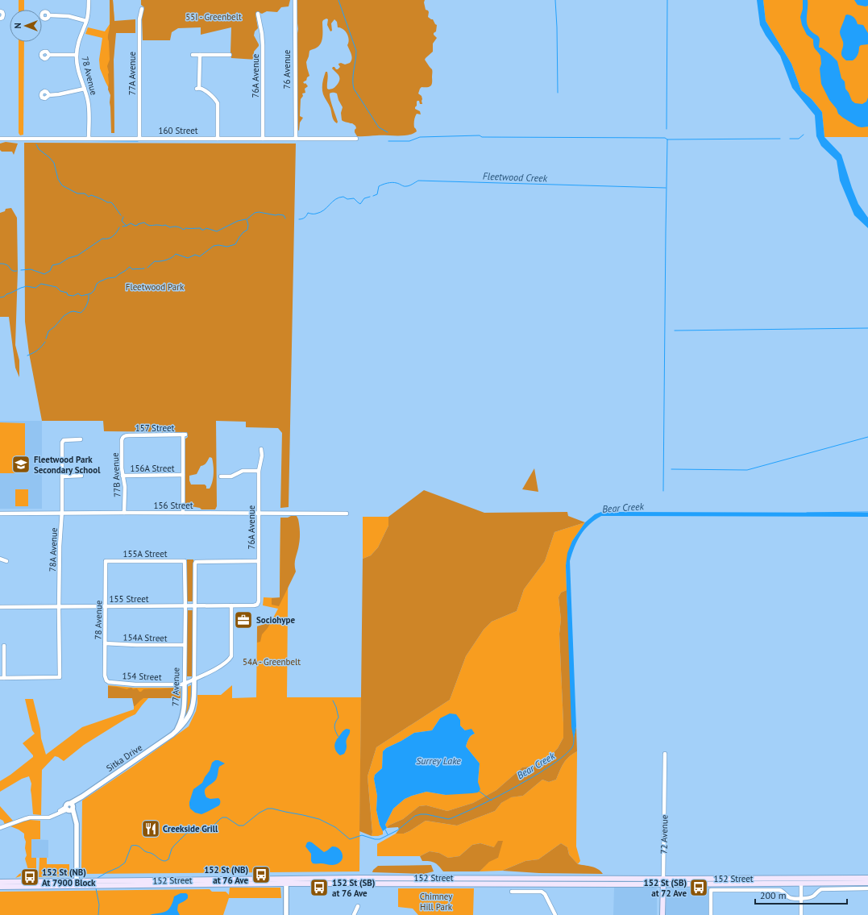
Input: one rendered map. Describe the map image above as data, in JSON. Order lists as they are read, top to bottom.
{
  "streets": {
    "main road": ["72 Avenue", "152 Street"],
    "street": [
      "76 Avenue",
      "77A Avenue",
      "78 Avenue",
      "76A Avenue",
      "160 Street",
      "157 Street",
      "156A Street",
      "77B Avenue",
      "156 Street",
      "78A Avenue",
      "155A Street",
      "155 Street",
      "154A Street",
      "154 Street",
      "77 Avenue",
      "Sitka Drive"
    ]
  },
  "crossings": [
    ["76 Avenue", "160 Street"],
    ["77A Avenue", "160 Street"],
    ["78 Avenue", "160 Street"],
    ["78 Avenue", "155A Street"],
    ["78 Avenue", "155 Street"],
    ["78 Avenue", "154A Street"],
    ["78 Avenue", "154 Street"],
    ["76A Avenue", "160 Street"],
    ["76A Avenue", "156 Street"],
    ["76A Avenue", "155 Street"],
    ["76A Avenue", "77 Avenue"],
    ["157 Street", "156A Street"],
    ["157 Street", "77B Avenue"],
    ["156A Street", "77B Avenue"],
    ["77B Avenue", "156 Street"],
    ["156 Street", "78A Avenue"],
    ["78A Avenue", "155 Street"],
    ["155A Street", "77 Avenue"],
    ["155 Street", "154 Street"],
    ["155 Street", "77 Avenue"],
    ["154A Street", "77 Avenue"],
    ["154 Street", "77 Avenue"],
    ["77 Avenue", "Sitka Drive"],
    ["72 Avenue", "152 Street"]
  ],
  "water": ["Fleetwood Creek", "Bear Creek", "Surrey Lake"],
  "parks": [
    "55I - Greenbelt",
    "Fleetwood Park",
    "54A - Greenbelt",
    "Chimney Hill Park"
  ],
  "places": {
    "school or university": ["Fleetwood Park Secondary School"],
    "office": ["Sociohype"],
    "restaurant": ["Creekside Grill"],
    "bus stop": [
      "152 St (NB) at 76 Ave",
      "152 St (NB) At 7900 Block",
      "152 St (SB) at 76 Ave",
      "152 St (SB) at 72 Ave"
    ]
  },
  "scale_bar": "200 m",
  "north": "left"
}
